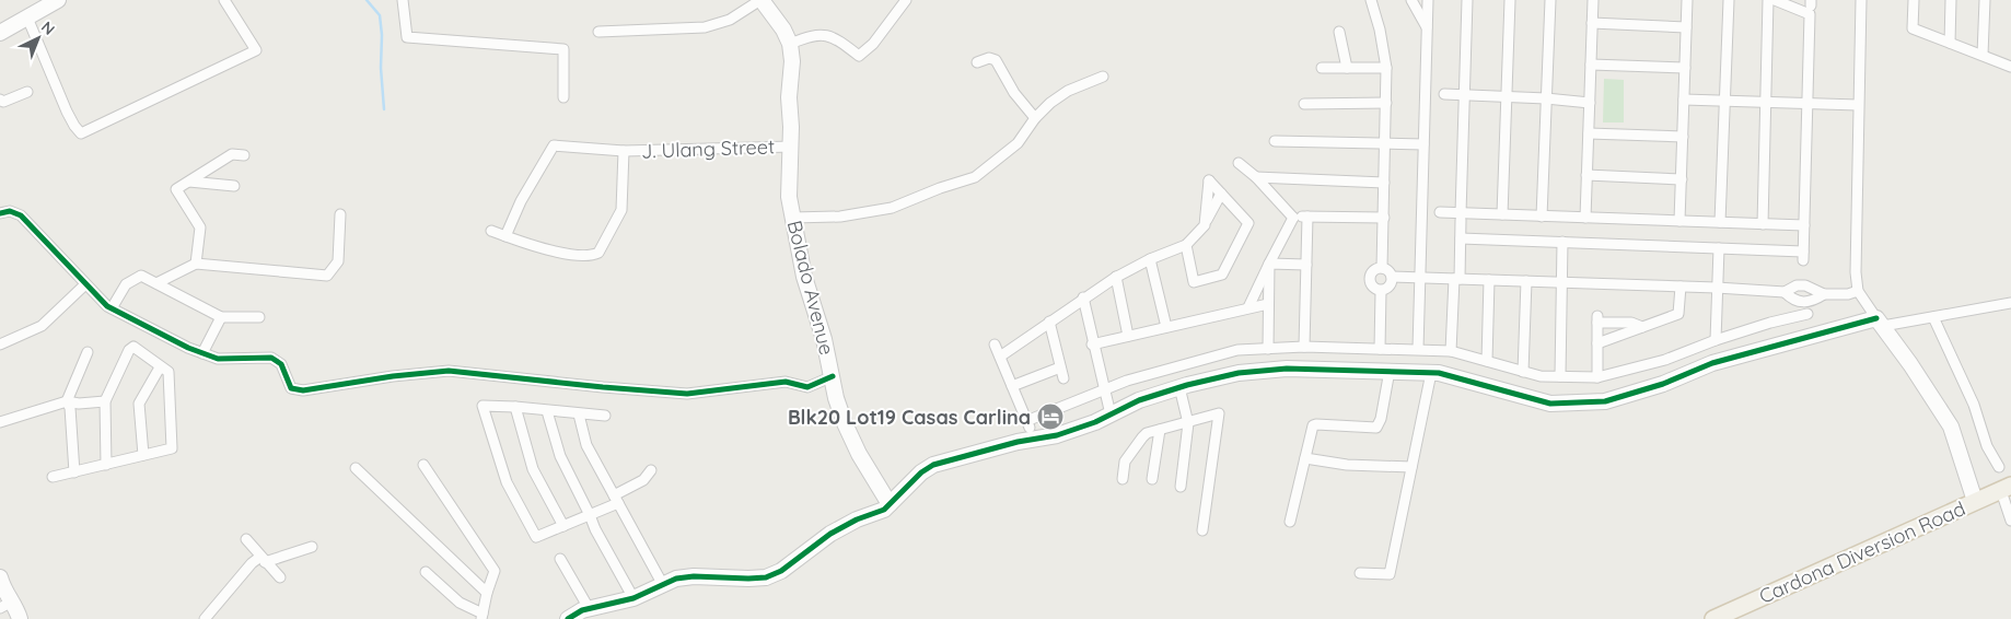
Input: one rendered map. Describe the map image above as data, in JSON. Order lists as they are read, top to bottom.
{
  "streets": {
    "main road": ["Cardona Diversion Road"],
    "street": ["J. Ulang Street", "Bolado Avenue"]
  },
  "crossings": [
    ["J. Ulang Street", "Bolado Avenue"]
  ],
  "places": {
    "hotel": ["Blk20 Lot19 Casas Carlina"]
  },
  "north": "top right"
}
